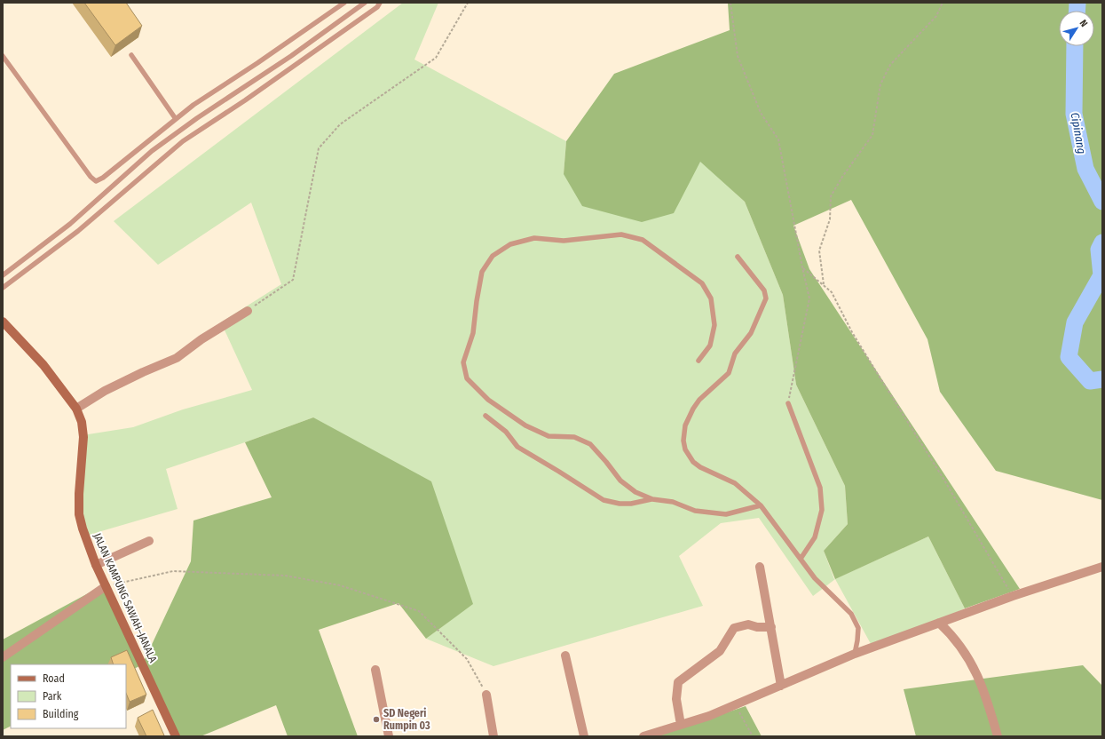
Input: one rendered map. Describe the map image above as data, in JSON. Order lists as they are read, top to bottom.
{
  "streets": {
    "main road": ["JALAN KAMPUNG SAWAH–JANALA"]
  },
  "water": ["Cipinang"],
  "places": ["SD Negeri Rumpin 03"],
  "legend": ["Road", "Park", "Building"],
  "north": "top right"
}
